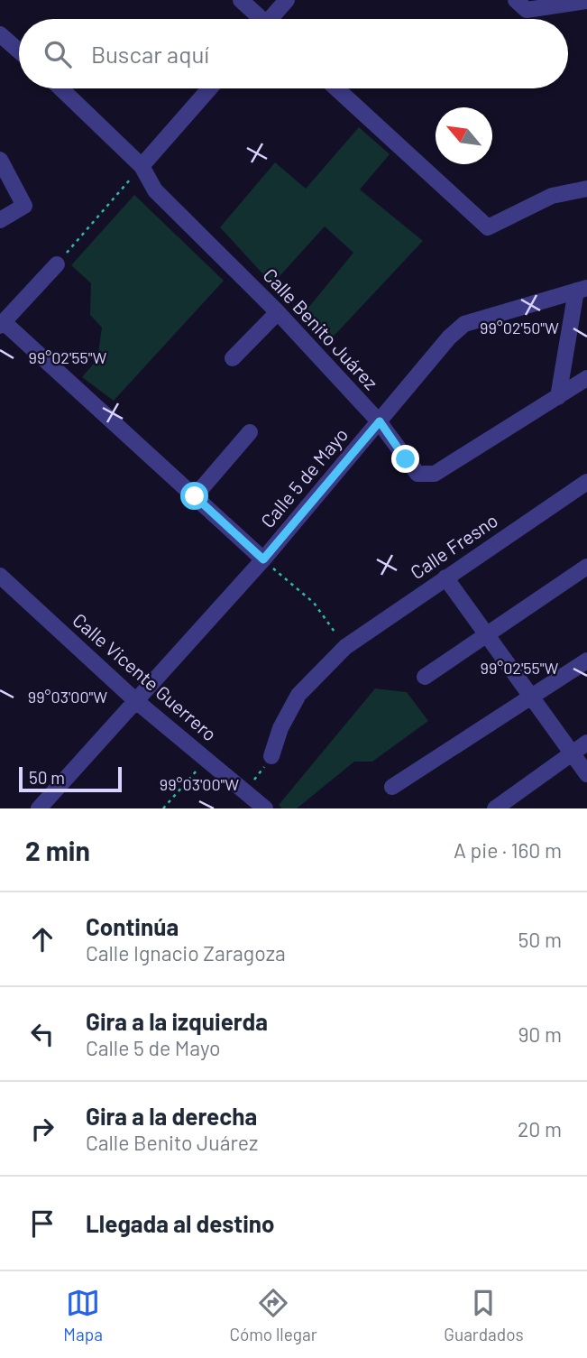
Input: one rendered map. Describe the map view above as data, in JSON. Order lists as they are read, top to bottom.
{
  "streets": {
    "street": [
      "Calle Benito Juárez",
      "Calle 5 de Mayo",
      "Calle Fresno",
      "Calle Vicente Guerrero"
    ]
  },
  "crossings": [
    ["Calle Benito Juárez", "Calle 5 de Mayo"],
    ["Calle 5 de Mayo", "Calle Vicente Guerrero"]
  ],
  "scale_bar": "50 m",
  "north": "top left",
  "page": {
    "search": "Buscar aquí",
    "scale": "50 m",
    "heading": ["2 min", "A pie · 160 m"],
    "list": [
      ["Continúa", "Calle Ignacio Zaragoza", "50 m"],
      ["Gira a la izquierda", "Calle 5 de Mayo", "90 m"],
      ["Gira a la derecha", "Calle Benito Juárez", "20 m"],
      "Llegada al destino"
    ],
    "nav": ["Mapa", "Cómo llegar", "Guardados"]
  },
  "coordinates": ["99°02'50\"W", "99°02'55\"W", "99°03'00\"W"]
}
